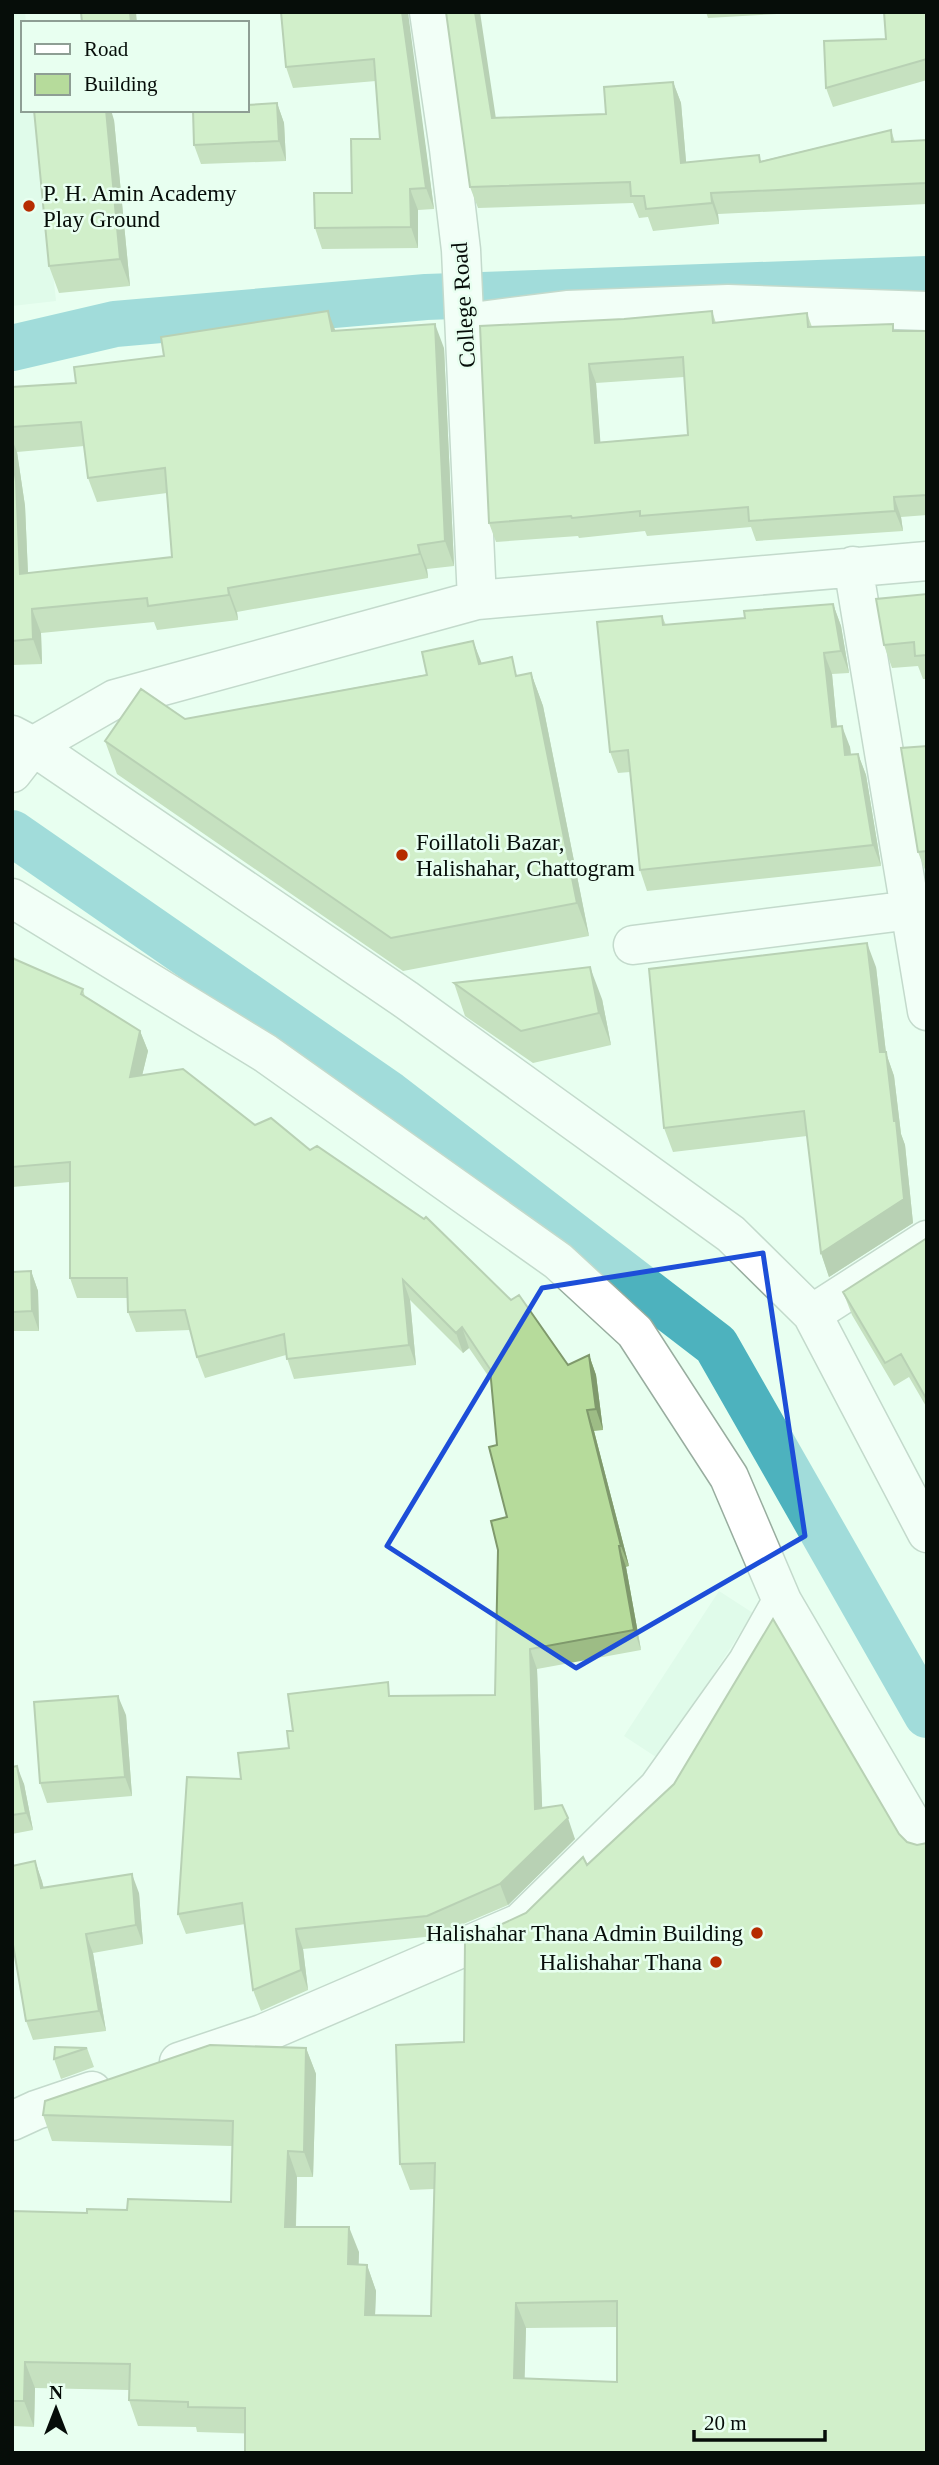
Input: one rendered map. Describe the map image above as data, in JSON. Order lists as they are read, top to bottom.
{
  "streets": {
    "street": ["College Road"]
  },
  "places": [
    "P. H. Amin Academy Play Ground",
    "Foillatoli Bazar, Halishahar, Chattogram",
    "Halishahar Thana Admin Building",
    "Halishahar Thana"
  ],
  "legend": ["Road", "Building"],
  "scale_bar": "20 m",
  "north": "top"
}
